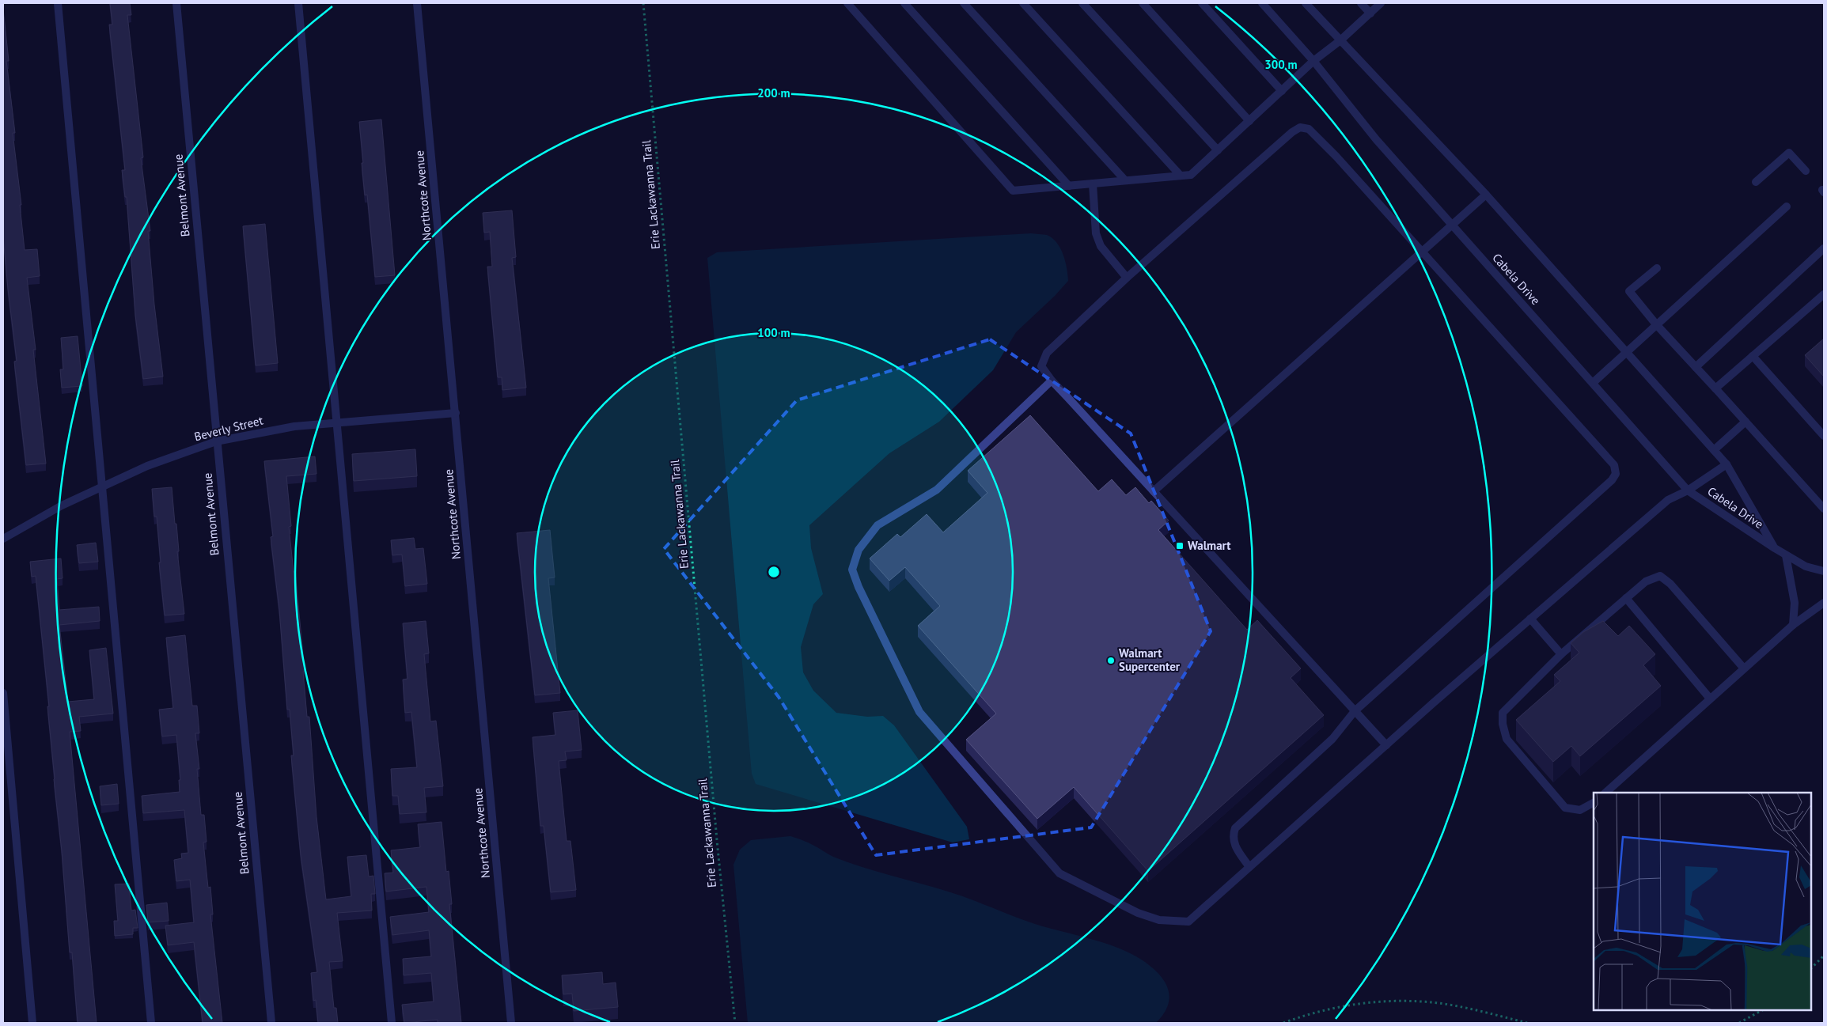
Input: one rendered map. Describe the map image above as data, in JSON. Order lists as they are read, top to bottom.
{
  "streets": {
    "street": [
      "Belmont Avenue",
      "Northcote Avenue",
      "Cabela Drive",
      "Beverly Street"
    ],
    "path": ["Erie Lackawanna Trail"]
  },
  "crossings": [
    ["Belmont Avenue", "Beverly Street"],
    ["Northcote Avenue", "Beverly Street"]
  ],
  "places": {
    "transit": ["Walmart"],
    "other": ["Walmart Supercenter"]
  },
  "rings": ["300 m", "200 m", "100 m"]
}
